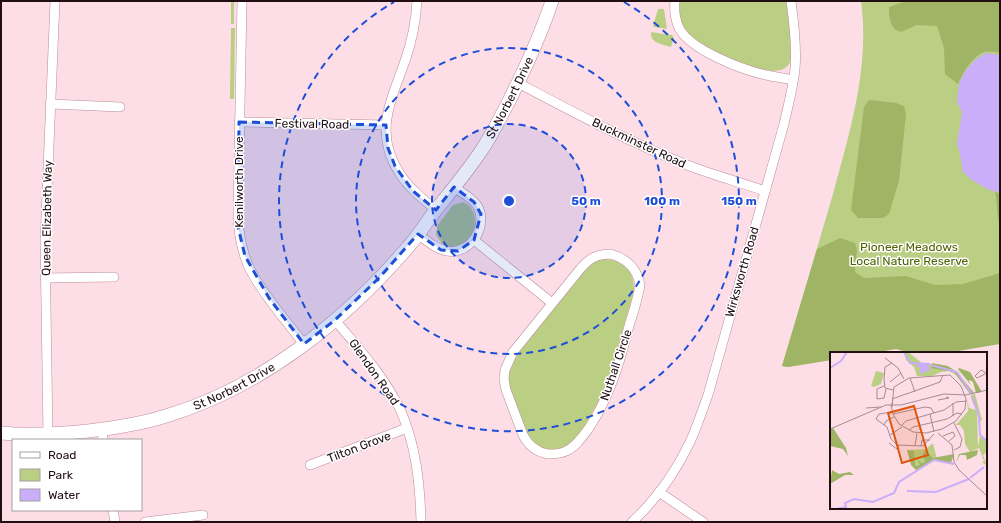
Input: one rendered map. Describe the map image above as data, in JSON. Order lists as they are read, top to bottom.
{
  "streets": {
    "street": [
      "St Norbert Drive",
      "Festival Road",
      "Buckminster Road",
      "Kenilworth Drive",
      "Queen Elizabeth Way",
      "Wirksworth Road",
      "Nuthall Circle",
      "Glendon Road",
      "Tilton Grove"
    ]
  },
  "crossings": [
    ["St Norbert Drive", "Buckminster Road"],
    ["St Norbert Drive", "Kenilworth Drive"],
    ["St Norbert Drive", "Queen Elizabeth Way"],
    ["St Norbert Drive", "Glendon Road"],
    ["Festival Road", "Kenilworth Drive"],
    ["Buckminster Road", "Wirksworth Road"],
    ["Glendon Road", "Tilton Grove"]
  ],
  "parks": ["Pioneer Meadows Local Nature Reserve"],
  "legend": ["Road", "Park", "Water"],
  "rings": ["50 m", "100 m", "150 m"]
}
